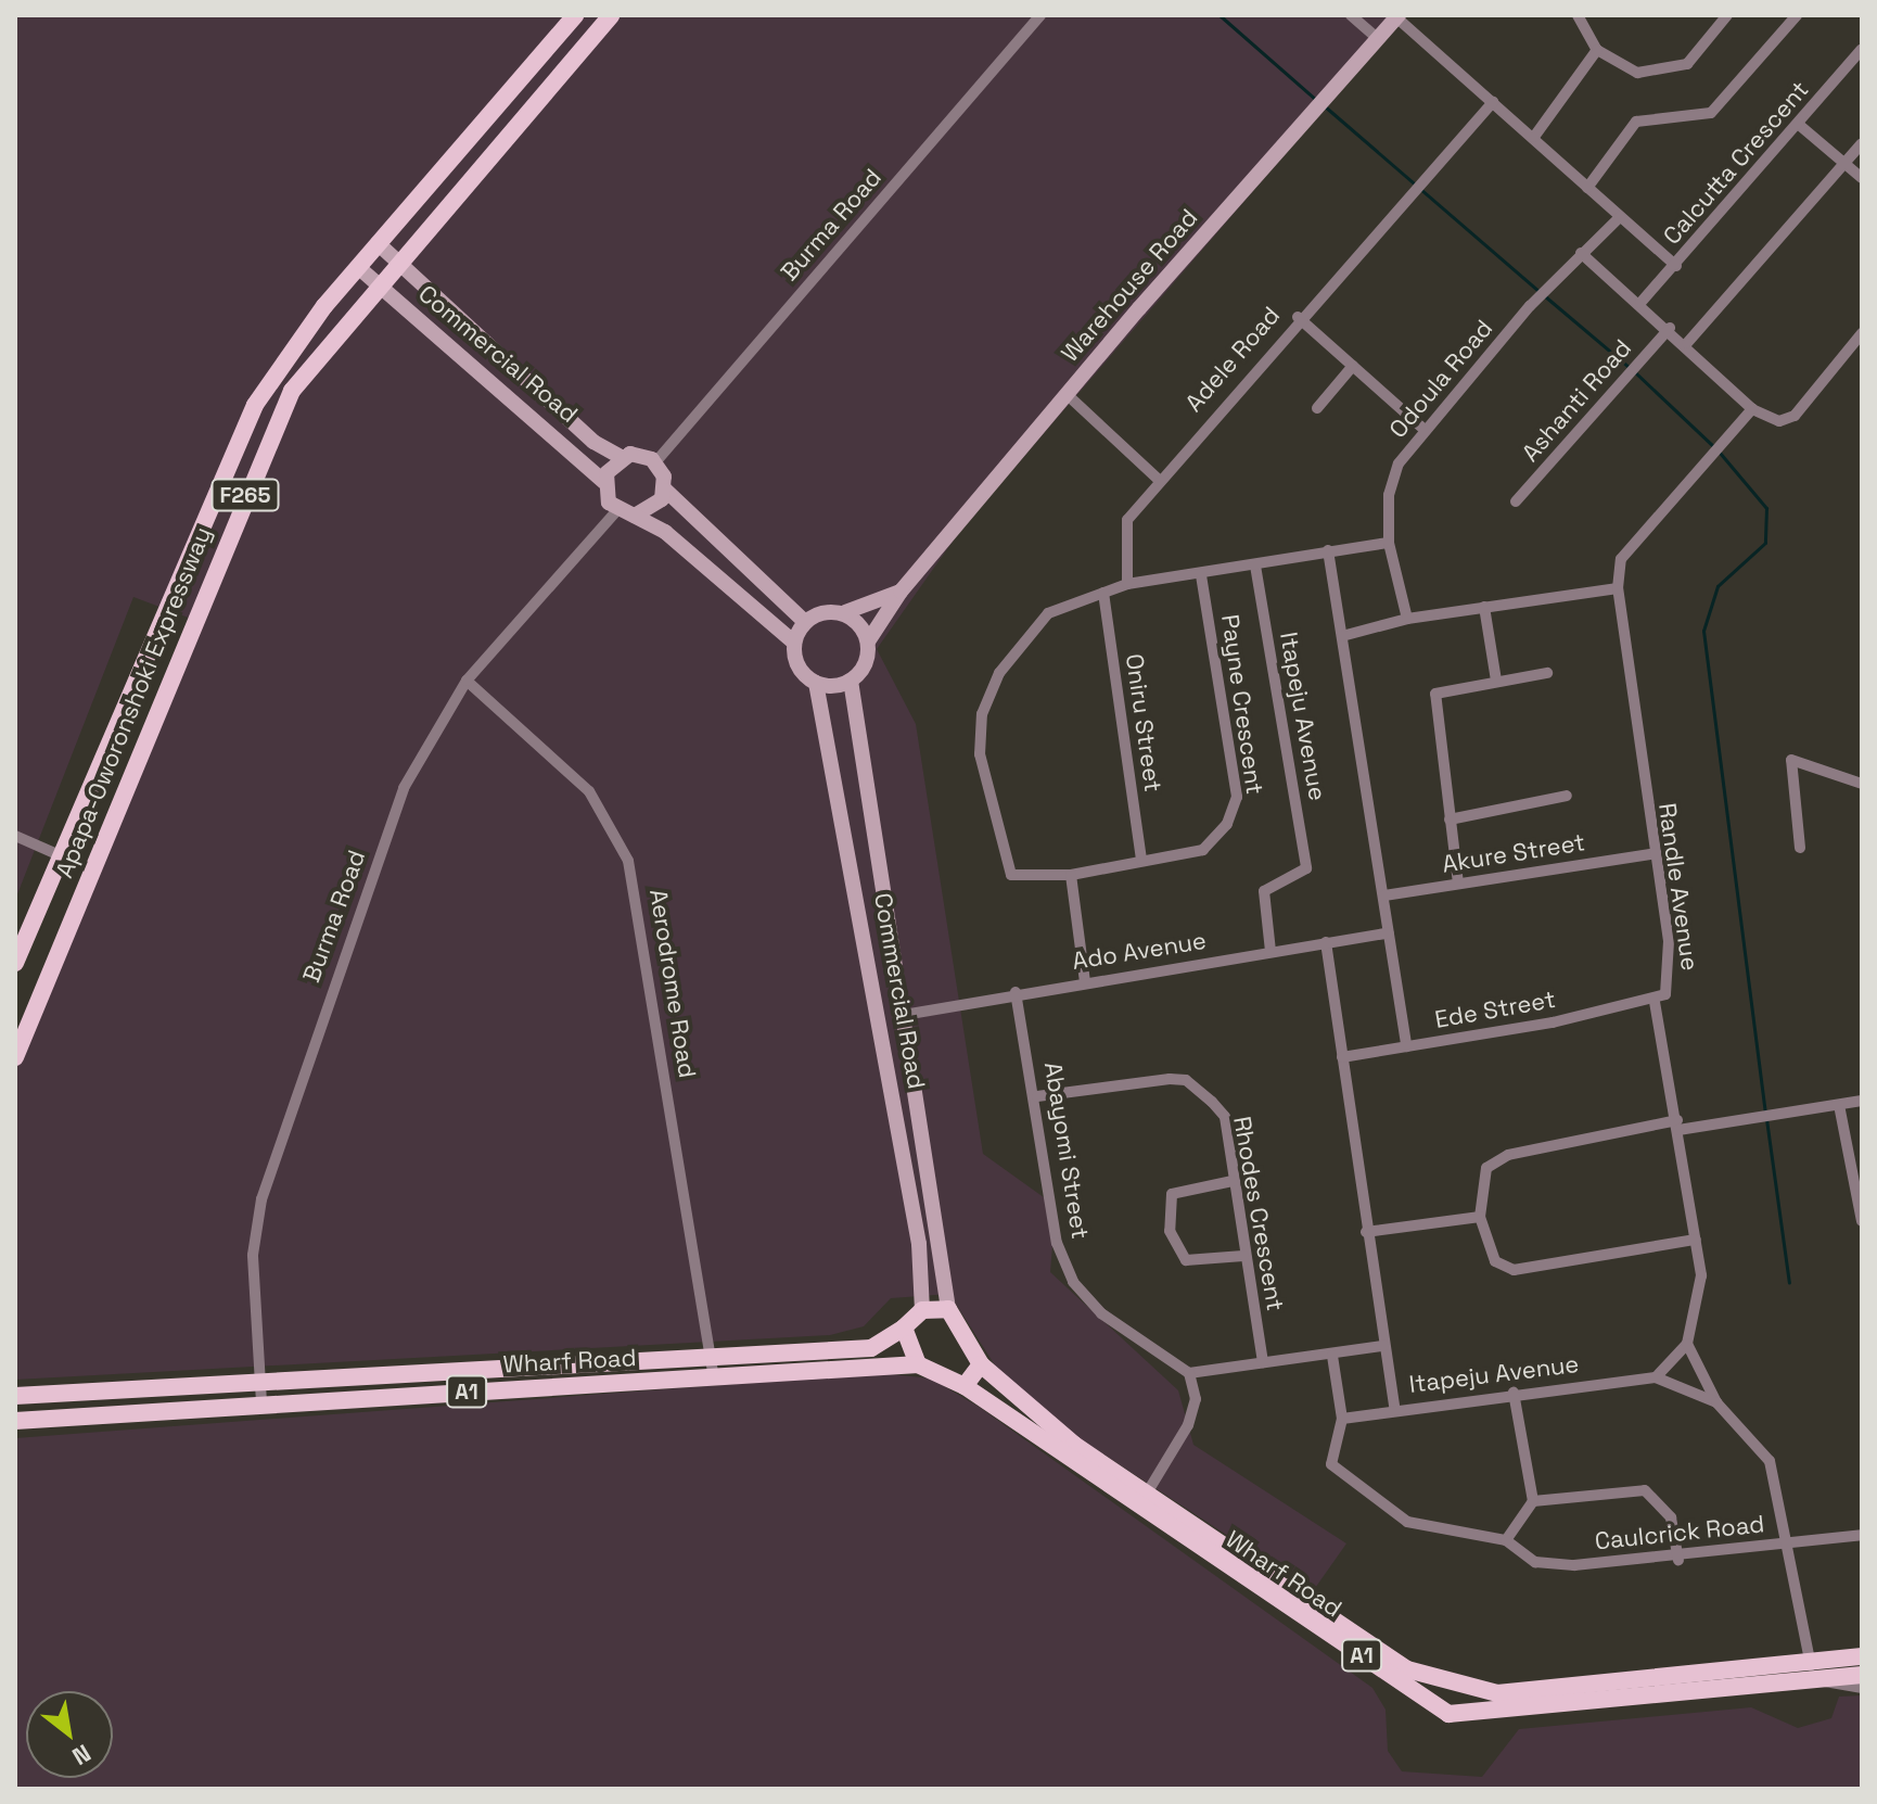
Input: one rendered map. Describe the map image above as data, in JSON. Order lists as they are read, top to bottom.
{
  "streets": {
    "main road": [
      "Warehouse Road",
      "Commercial Road",
      "F265",
      "Apapa-Oworonshoki Expressway",
      "Wharf Road",
      "A1"
    ],
    "street": [
      "Calcutta Crescent",
      "Burma Road",
      "Adele Road",
      "Odoula Road",
      "Ashanti Road",
      "Payne Crescent",
      "Itapeju Avenue",
      "Oniru Street",
      "Akure Street",
      "Randle Avenue",
      "Ado Avenue",
      "Aerodrome Road",
      "Ede Street",
      "Abayomi Street",
      "Rhodes Crescent",
      "Caulcrick Road"
    ]
  },
  "crossings": [
    ["Burma Road", "Commercial Road"],
    ["Burma Road", "Aerodrome Road"],
    ["Burma Road", "Wharf Road"],
    ["Warehouse Road", "Commercial Road"],
    ["Commercial Road", "Apapa-Oworonshoki Expressway"],
    ["Commercial Road", "Ado Avenue"],
    ["Commercial Road", "Wharf Road"],
    ["Payne Crescent", "Oniru Street"],
    ["Itapeju Avenue", "Ado Avenue"],
    ["Itapeju Avenue", "Ede Street"],
    ["Itapeju Avenue", "Wharf Road"],
    ["Itapeju Avenue", "Caulcrick Road"],
    ["Akure Street", "Randle Avenue"],
    ["Randle Avenue", "Ede Street"],
    ["Ado Avenue", "Abayomi Street"],
    ["Aerodrome Road", "Wharf Road"],
    ["Abayomi Street", "Rhodes Crescent"]
  ],
  "north": "bottom right"
}
